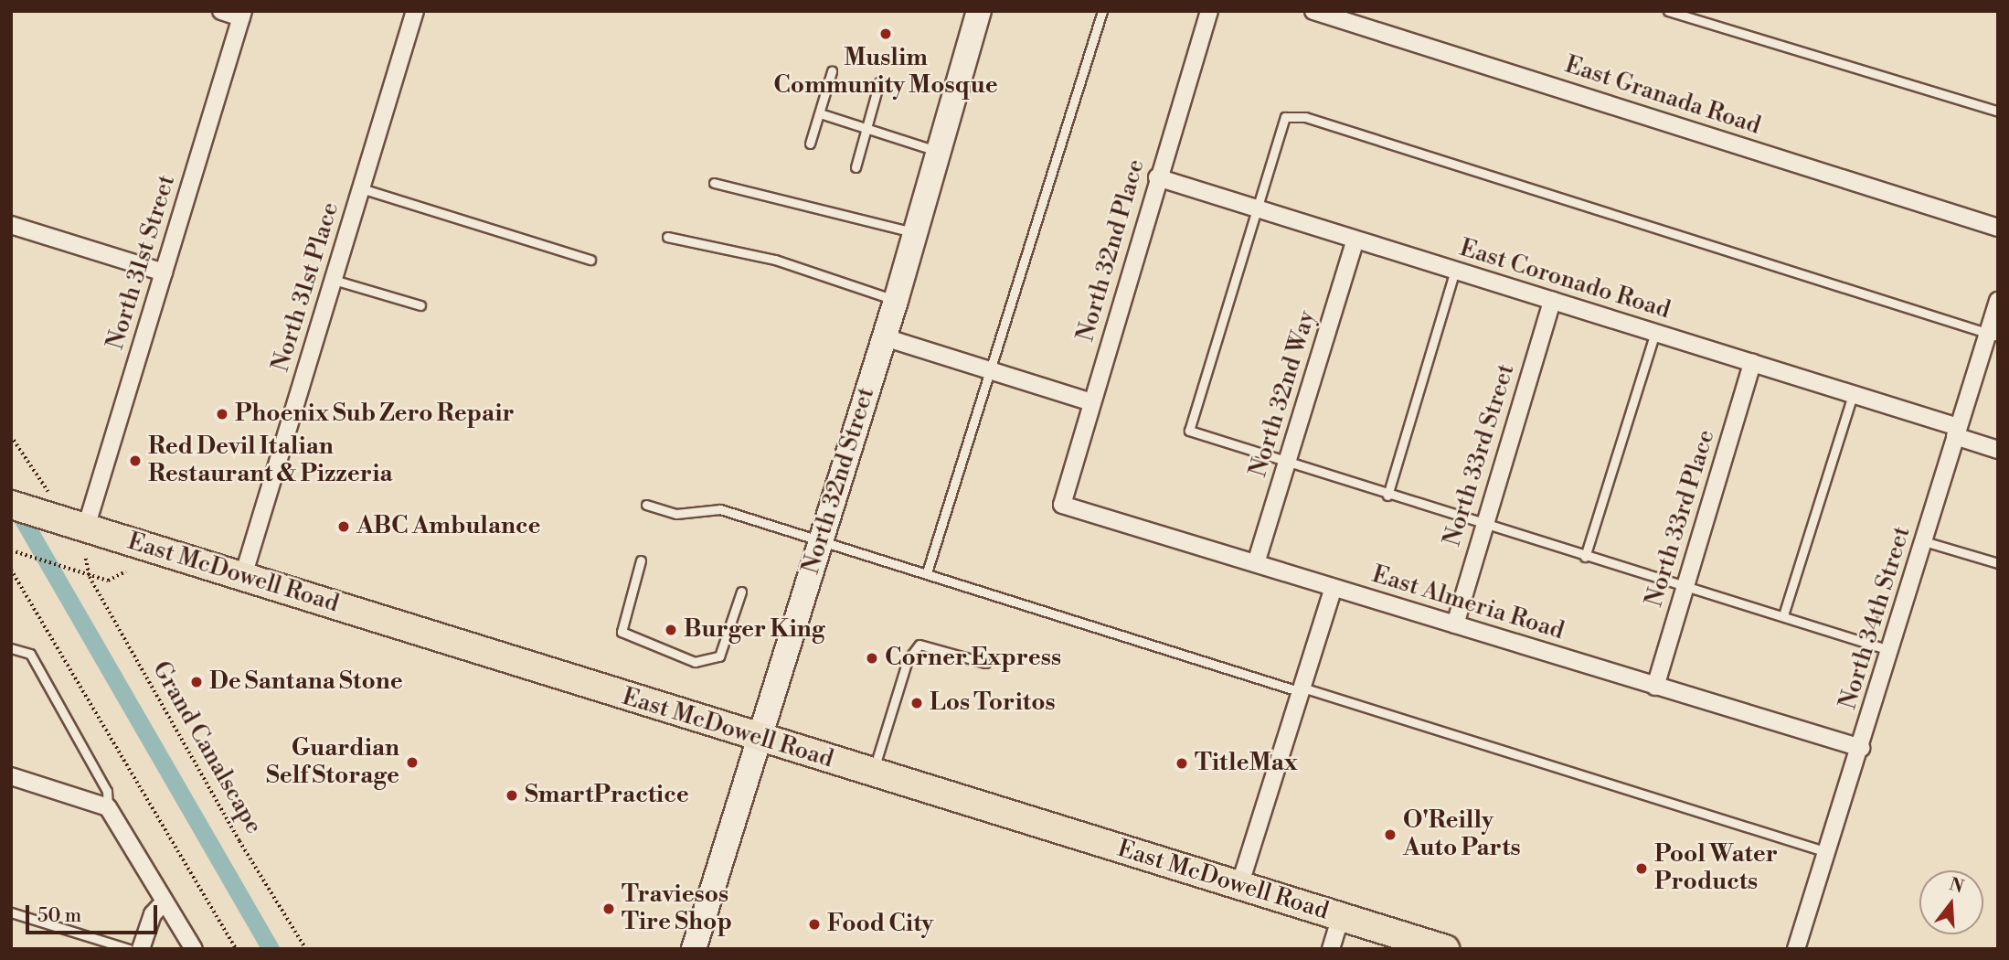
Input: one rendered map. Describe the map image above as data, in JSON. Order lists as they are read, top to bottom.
{
  "streets": {
    "main road": ["North 32nd Street", "East McDowell Road"],
    "street": [
      "East Granada Road",
      "North 32nd Place",
      "North 31st Street",
      "East Coronado Road",
      "North 31st Place",
      "North 32nd Way",
      "North 33rd Street",
      "North 33rd Place",
      "East Almeria Road",
      "North 34th Street"
    ],
    "path": ["Grand Canalscape"]
  },
  "crossings": [
    ["North 32nd Place", "East Coronado Road"],
    ["North 32nd Place", "East Almeria Road"],
    ["North 31st Street", "East McDowell Road"],
    ["East Coronado Road", "North 32nd Way"],
    ["East Coronado Road", "North 33rd Street"],
    ["East Coronado Road", "North 33rd Place"],
    ["East Coronado Road", "North 34th Street"],
    ["North 31st Place", "East McDowell Road"],
    ["North 32nd Way", "East Almeria Road"],
    ["North 33rd Street", "East Almeria Road"],
    ["North 32nd Street", "East McDowell Road"],
    ["North 33rd Place", "East Almeria Road"],
    ["East Almeria Road", "North 34th Street"]
  ],
  "places": [
    "Muslim Community Mosque",
    "Phoenix Sub Zero Repair",
    "Red Devil Italian Restaurant & Pizzeria",
    "ABC Ambulance",
    "Burger King",
    "Corner Express",
    "De Santana Stone",
    "Los Toritos",
    "Guardian Self Storage",
    "TitleMax",
    "SmartPractice",
    "O'Reilly Auto Parts",
    "Pool Water Products",
    "Traviesos Tire Shop",
    "Food City"
  ],
  "scale_bar": "50 m",
  "north": "top"
}
